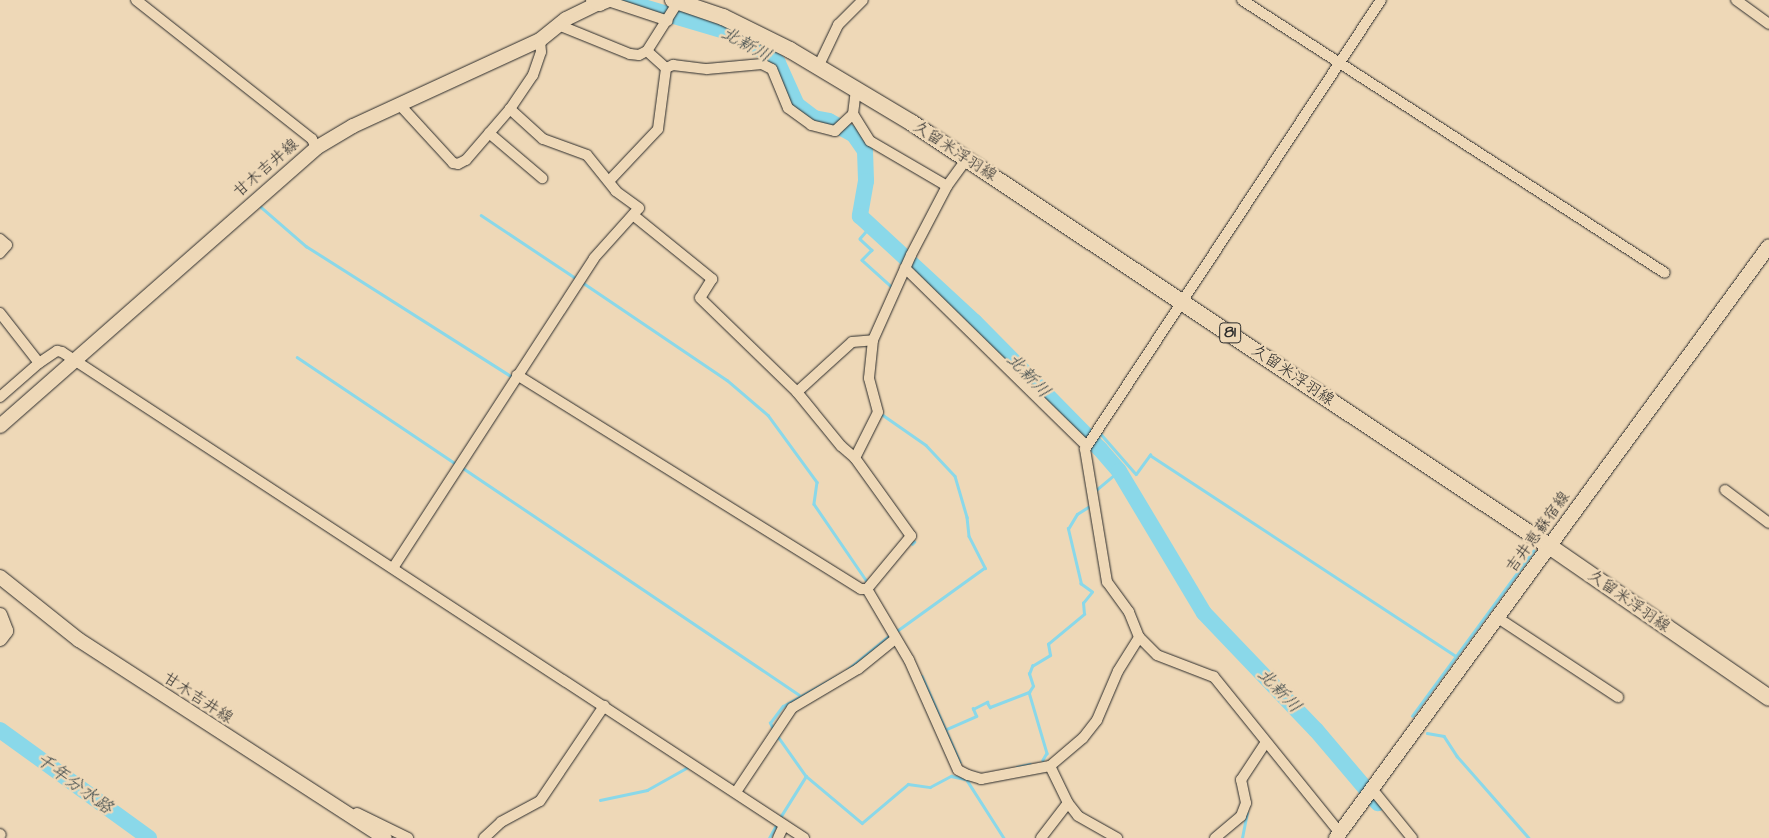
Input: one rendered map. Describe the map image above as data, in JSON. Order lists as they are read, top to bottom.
{
  "streets": {
    "main road": [
      "久留米浮羽線",
      "甘木吉井線",
      "81",
      "吉井恵蘇宿線"
    ]
  },
  "crossings": [
    ["久留米浮羽線", "吉井恵蘇宿線"]
  ],
  "water": ["北新川", "千年分水路"]
}
